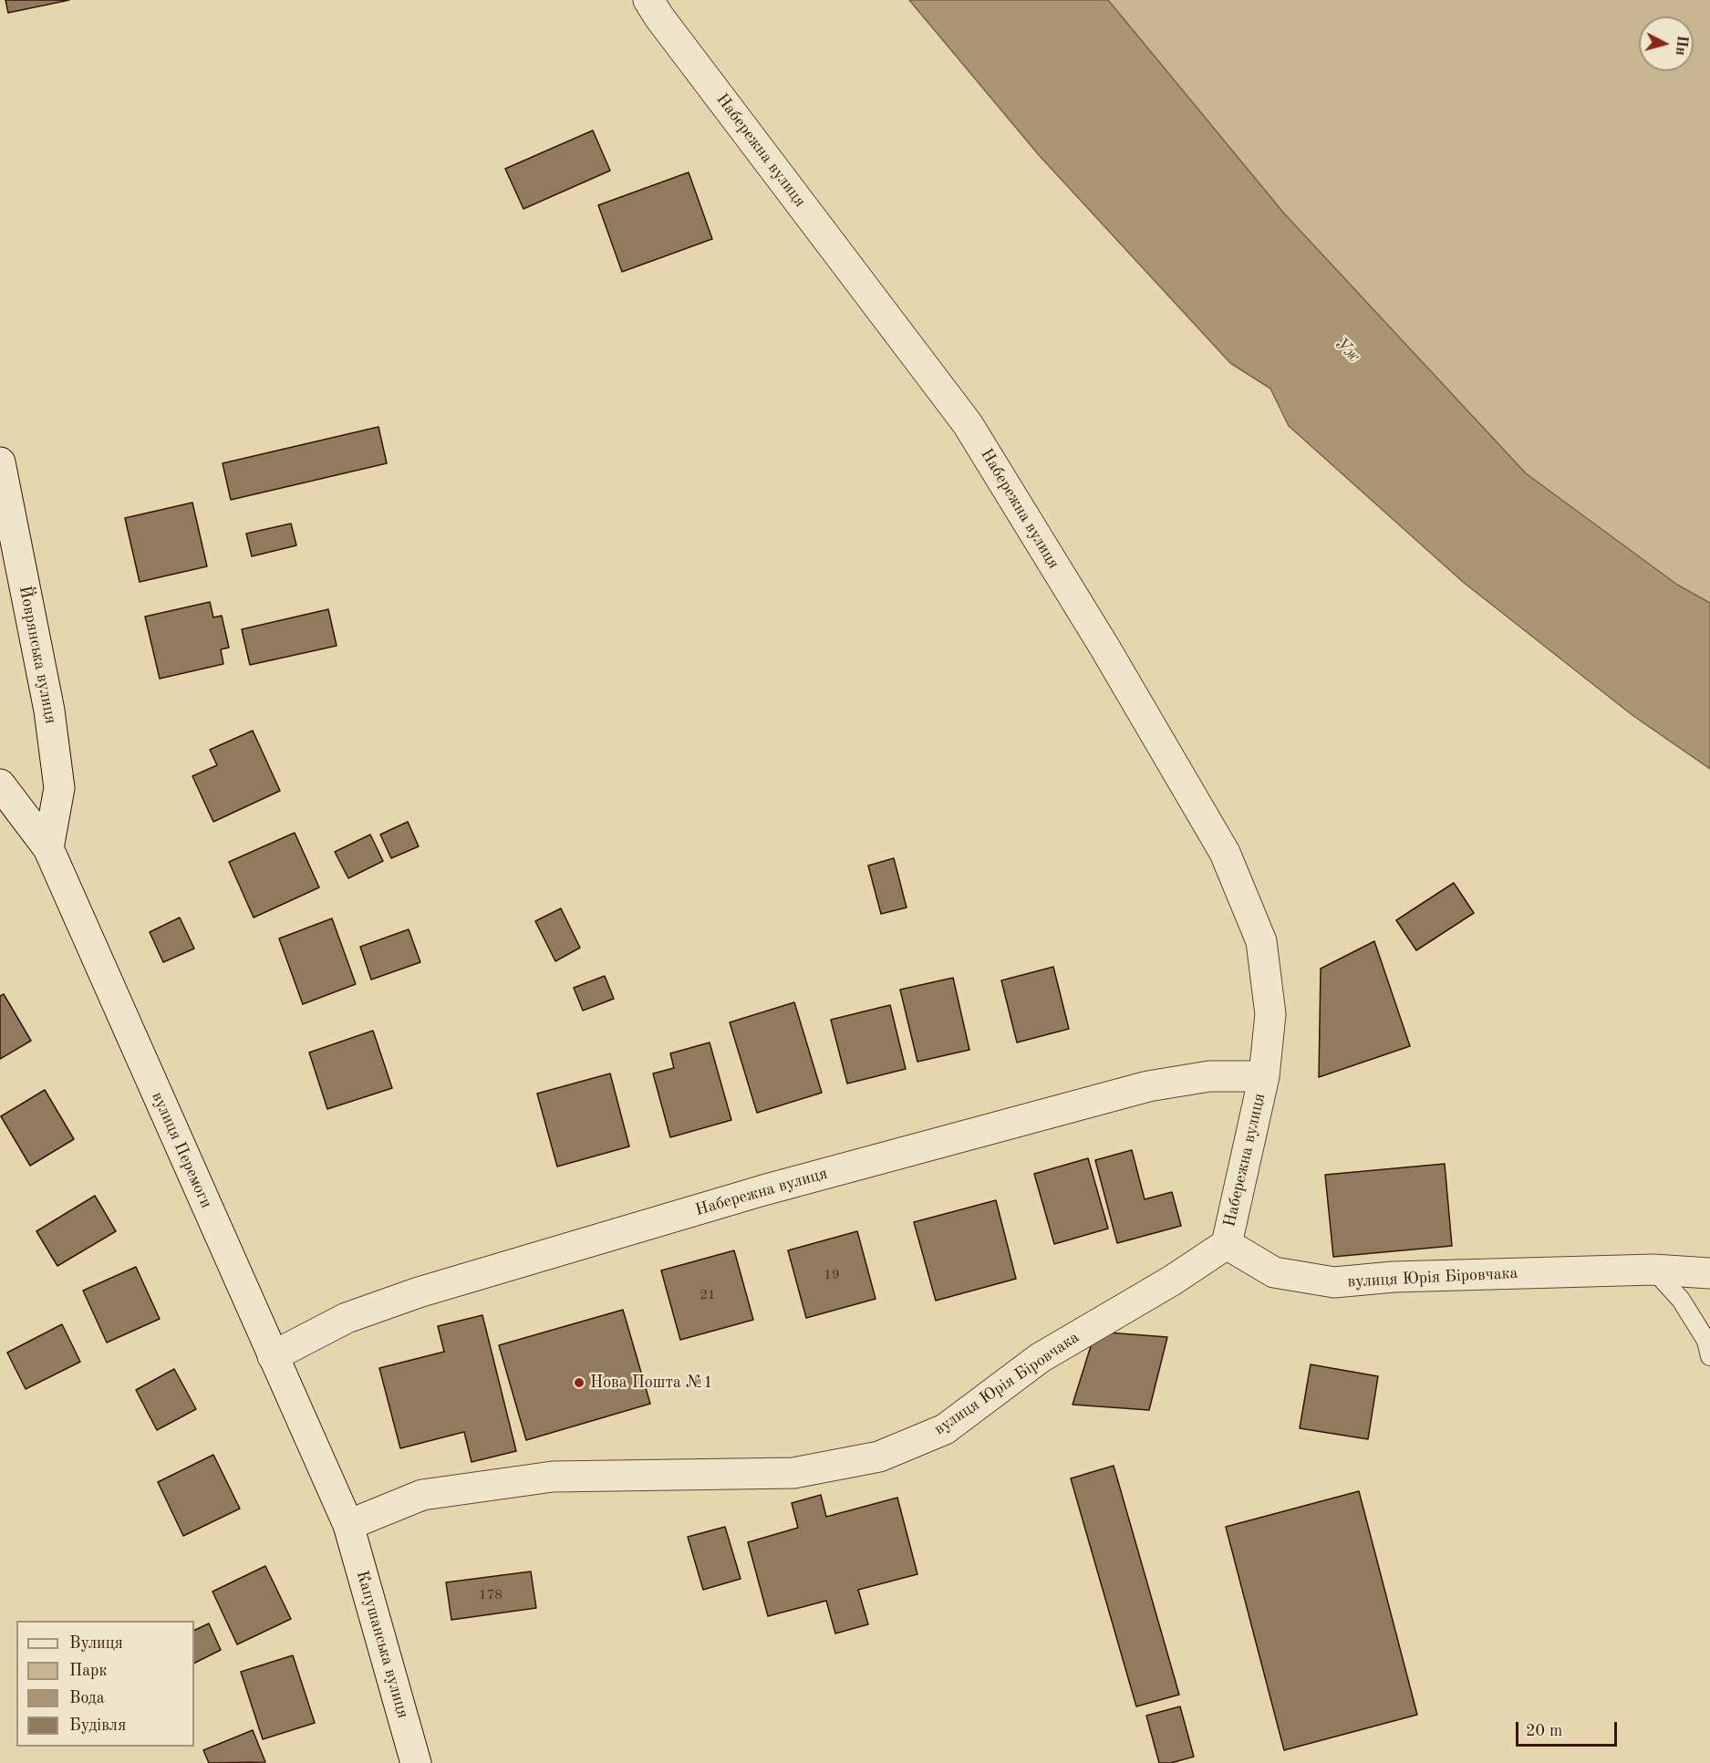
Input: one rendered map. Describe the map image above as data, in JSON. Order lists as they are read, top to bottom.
{
  "streets": {
    "street": [
      "Набережна вулиця",
      "Йоврянська вулиця",
      "вулиця Перемоги",
      "вулиця Юрія Біровчака",
      "Капушанська вулиця"
    ]
  },
  "crossings": [
    ["Набережна вулиця", "вулиця Перемоги"],
    ["Набережна вулиця", "вулиця Юрія Біровчака"],
    ["Йоврянська вулиця", "вулиця Перемоги"],
    ["вулиця Перемоги", "вулиця Юрія Біровчака"],
    ["вулиця Перемоги", "Капушанська вулиця"],
    ["вулиця Юрія Біровчака", "Капушанська вулиця"]
  ],
  "water": ["Уж"],
  "places": ["Нова Пошта №1"],
  "house_numbers": ["19", "21", "178"],
  "legend": [
    "Вулиця",
    "Парк",
    "Вода",
    "Будівля"
  ],
  "scale_bar": "20 m",
  "north": "right"
}
